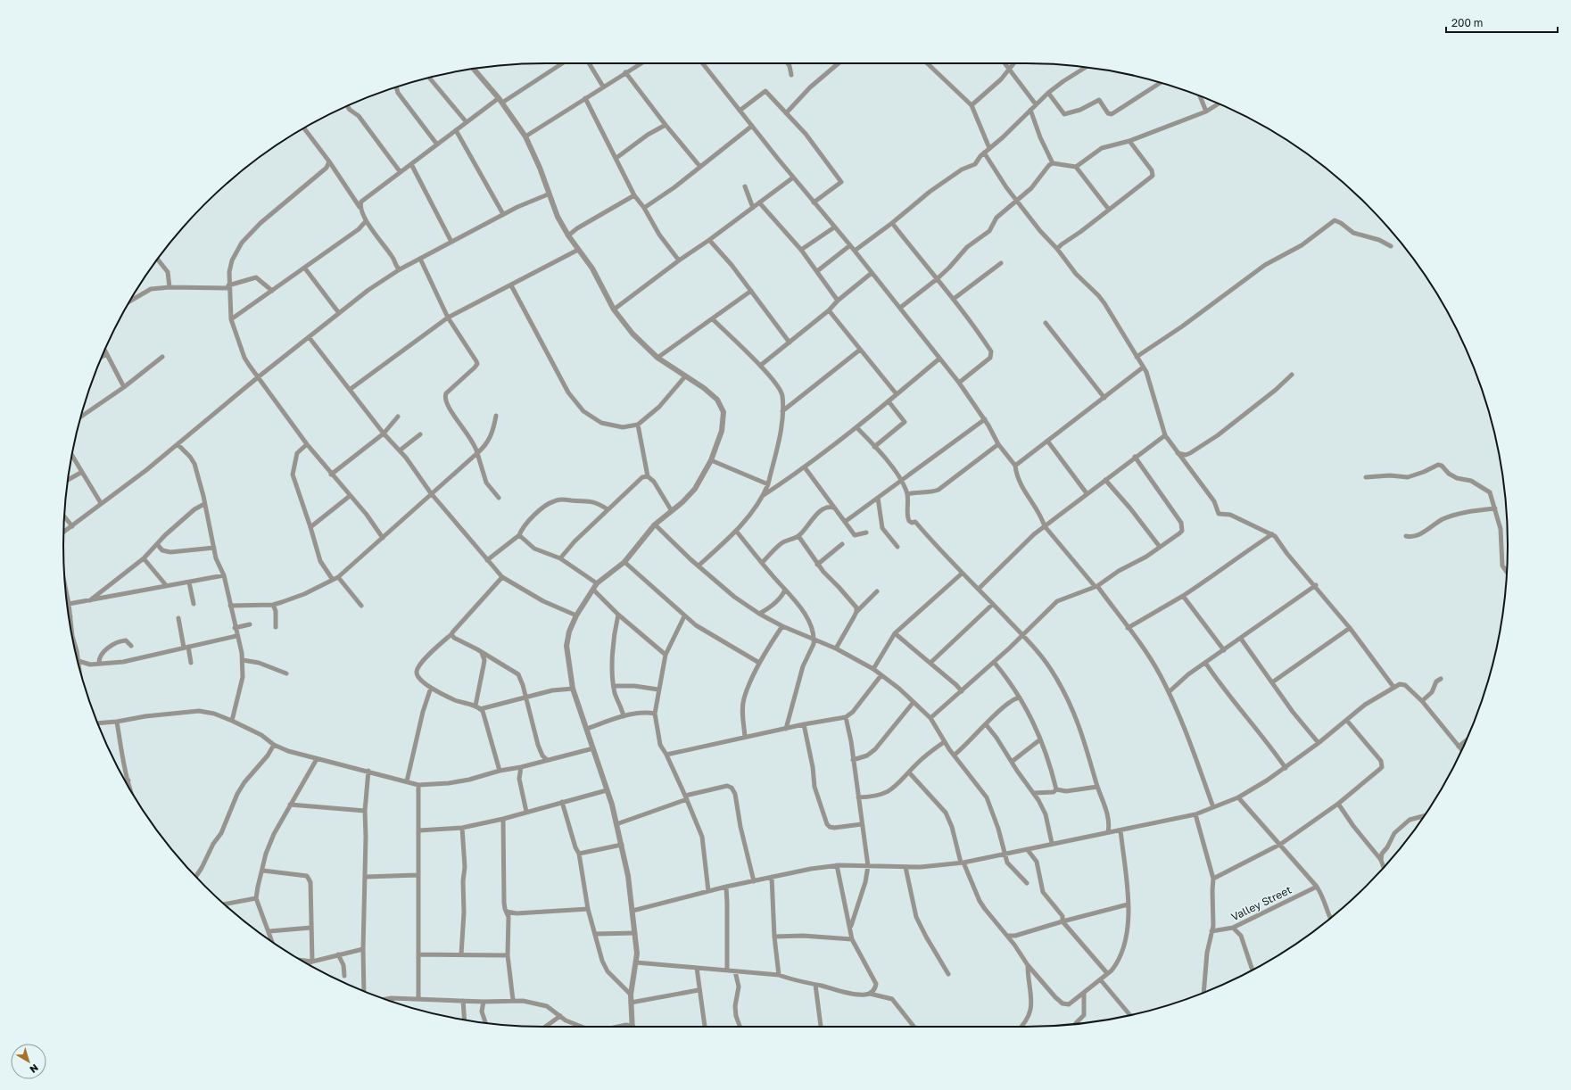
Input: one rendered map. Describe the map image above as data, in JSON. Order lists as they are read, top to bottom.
{
  "streets": {
    "street": ["Valley Street"]
  },
  "scale_bar": "200 m",
  "north": "bottom right"
}
